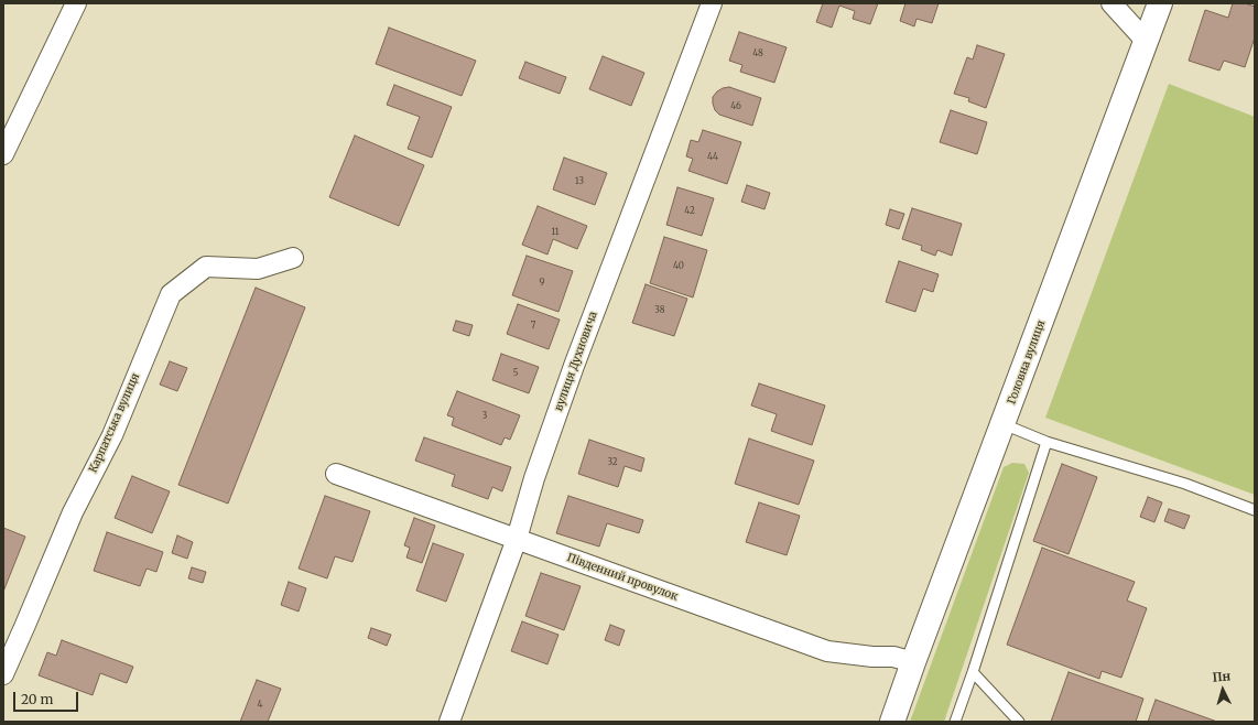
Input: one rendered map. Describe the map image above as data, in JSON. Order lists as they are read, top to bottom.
{
  "streets": {
    "main road": ["Головна вулиця"],
    "street": ["вулиця Духновича", "Карпатська вулиця", "Південний провулок"]
  },
  "crossings": [
    ["вулиця Духновича", "Південний провулок"],
    ["Головна вулиця", "Південний провулок"]
  ],
  "house_numbers": [
    "48",
    "46",
    "44",
    "13",
    "42",
    "11",
    "40",
    "9",
    "38",
    "7",
    "5",
    "3",
    "32",
    "4"
  ],
  "scale_bar": "20 m",
  "north": "top"
}
